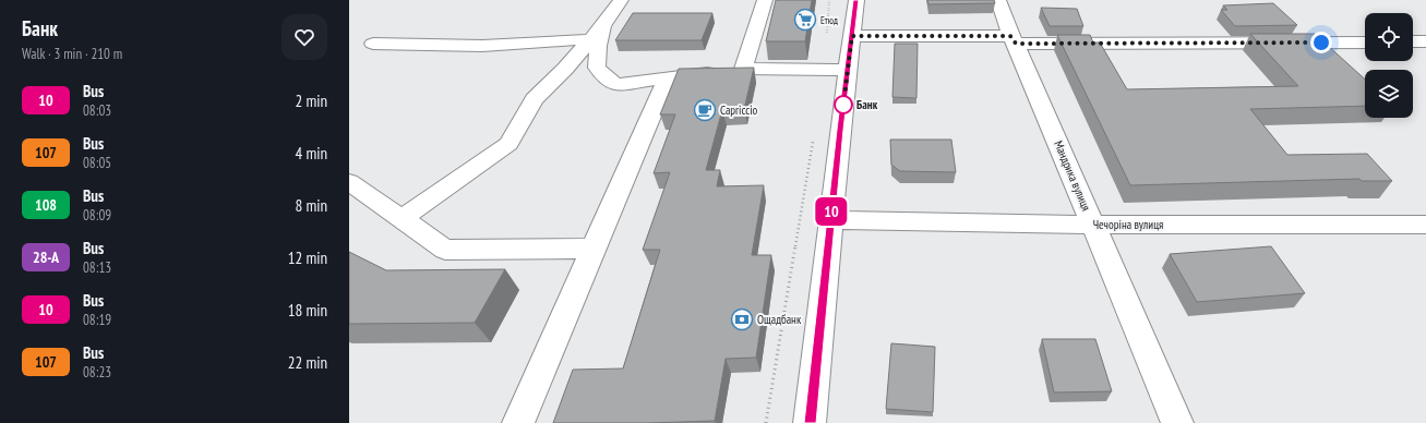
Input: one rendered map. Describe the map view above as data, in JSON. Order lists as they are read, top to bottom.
{
  "streets": {
    "street": ["Мандрика вулиця", "Чечоріна вулиця"]
  },
  "crossings": [
    ["Мандрика вулиця", "Чечоріна вулиця"]
  ],
  "places": {
    "supermarket": ["Етюд"],
    "other": ["Банк"],
    "cafe": ["Capriccio"],
    "bank": ["Ощадбанк"]
  },
  "lines": ["bus line 10"],
  "page": {
    "heading": ["Банк", "Walk · 3 min · 210 m"],
    "on_map": "10",
    "list": [
      {
        "mark": "10",
        "name": "Bus",
        "note": "08:03",
        "value": "2 min"
      },
      {
        "mark": "107",
        "name": "Bus",
        "note": "08:05",
        "value": "4 min"
      },
      {
        "mark": "108",
        "name": "Bus",
        "note": "08:09",
        "value": "8 min"
      },
      {
        "mark": "28-А",
        "name": "Bus",
        "note": "08:13",
        "value": "12 min"
      },
      {
        "mark": "10",
        "name": "Bus",
        "note": "08:19",
        "value": "18 min"
      },
      {
        "mark": "107",
        "name": "Bus",
        "note": "08:23",
        "value": "22 min"
      }
    ]
  }
}
